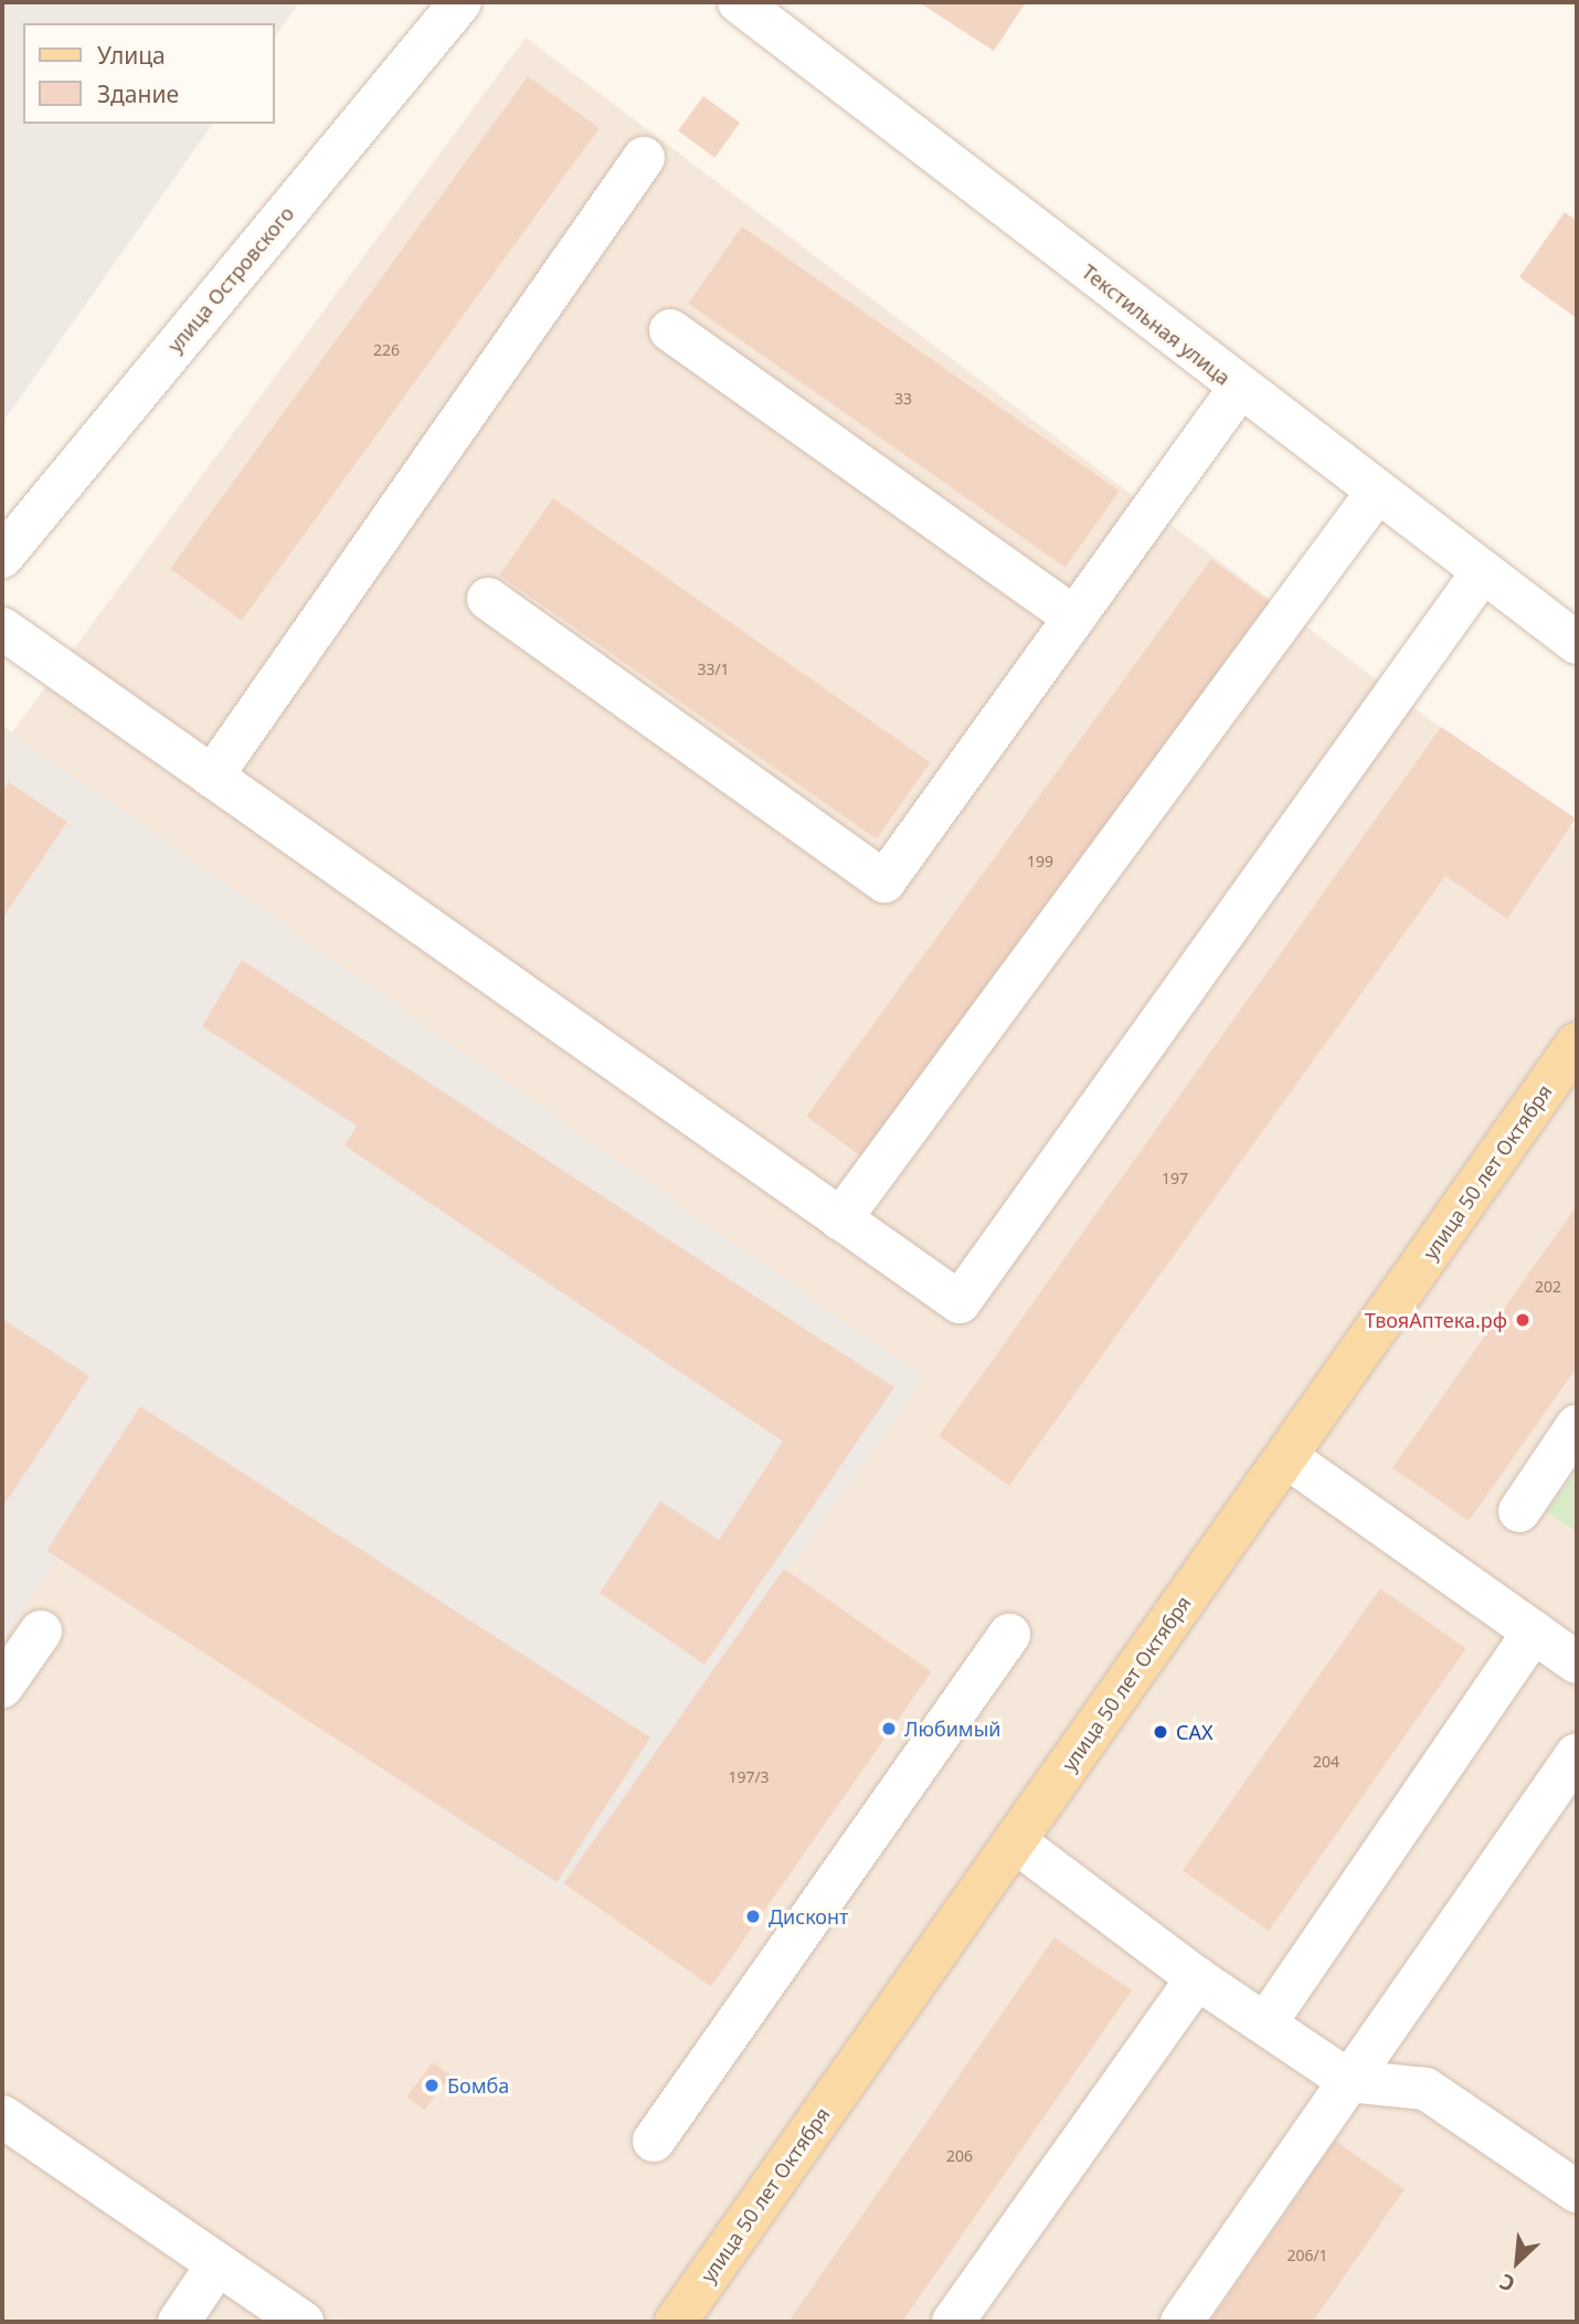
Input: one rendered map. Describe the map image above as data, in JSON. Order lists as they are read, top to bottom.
{
  "streets": {
    "main road": ["улица 50 лет Октября"],
    "street": ["улица Островского", "Текстильная улица"]
  },
  "places": [
    "ТвояАптека.рф",
    "Любимый",
    "САХ",
    "Дисконт",
    "Бомба"
  ],
  "house_numbers": [
    "226",
    "33",
    "33/1",
    "199",
    "197",
    "202",
    "204",
    "197/3",
    "206",
    "206/1"
  ],
  "legend": ["Улица", "Здание"],
  "north": "bottom left"
}
